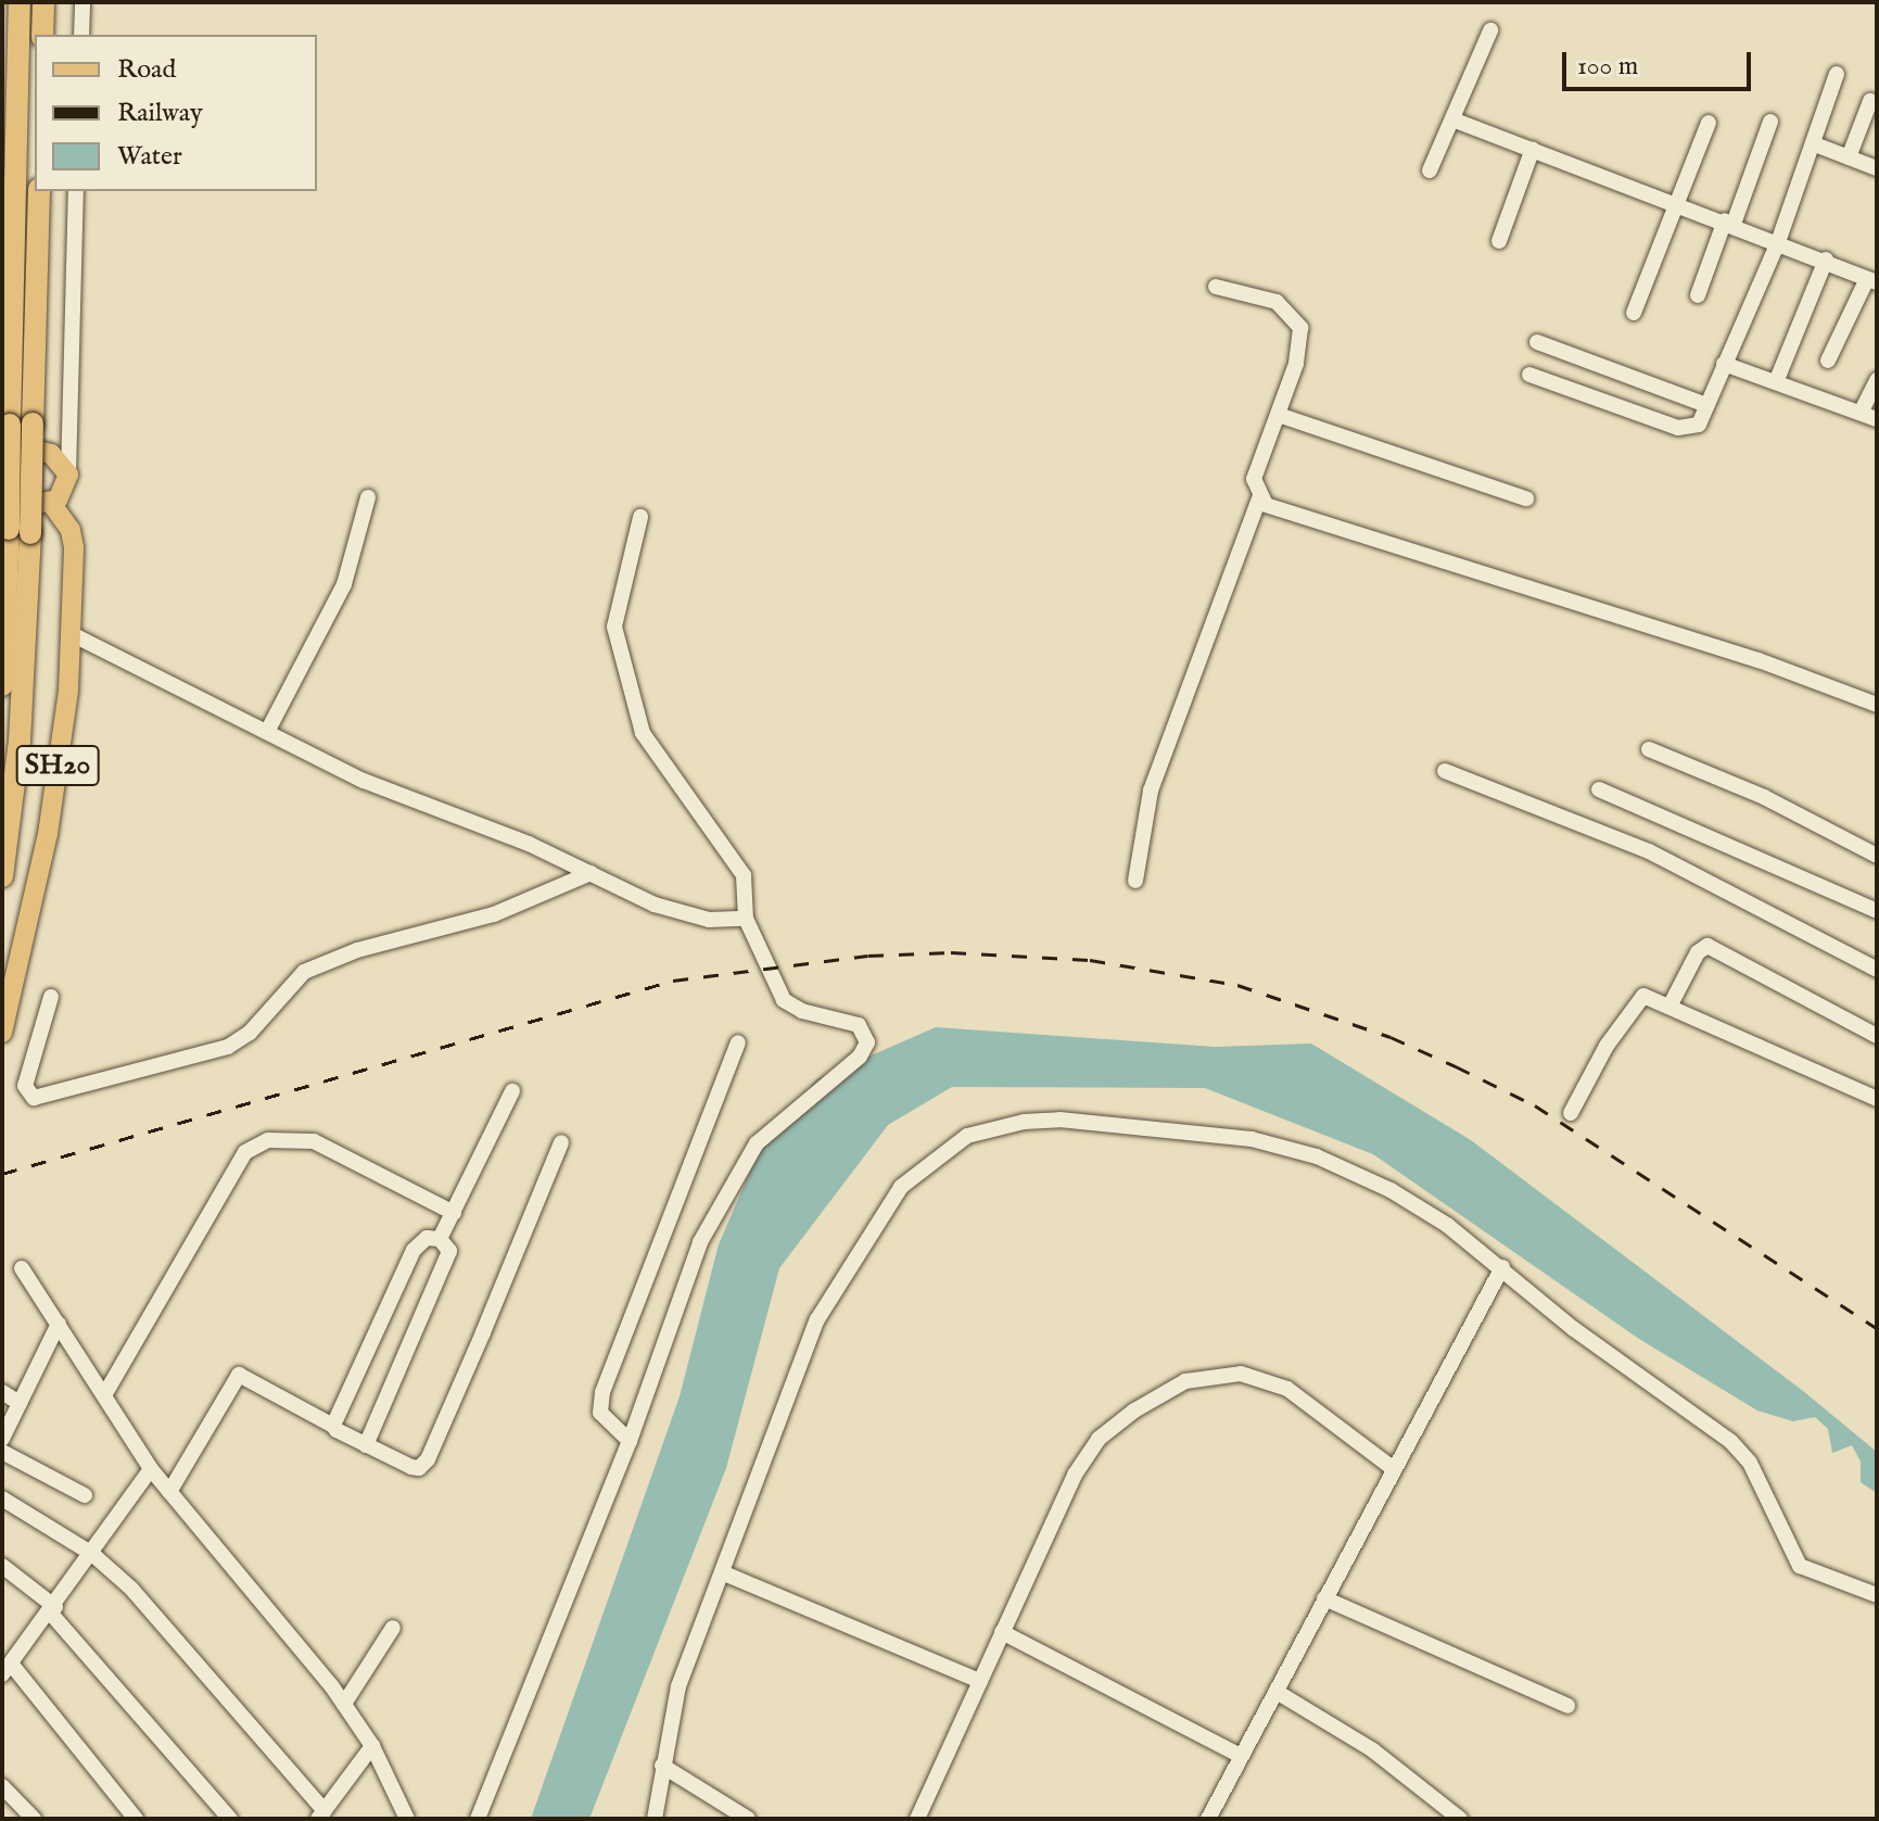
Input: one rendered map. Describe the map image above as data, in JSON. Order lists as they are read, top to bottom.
{
  "streets": {
    "main road": ["SH20"]
  },
  "legend": ["Road", "Railway", "Water"],
  "scale_bar": "100 m"
}
